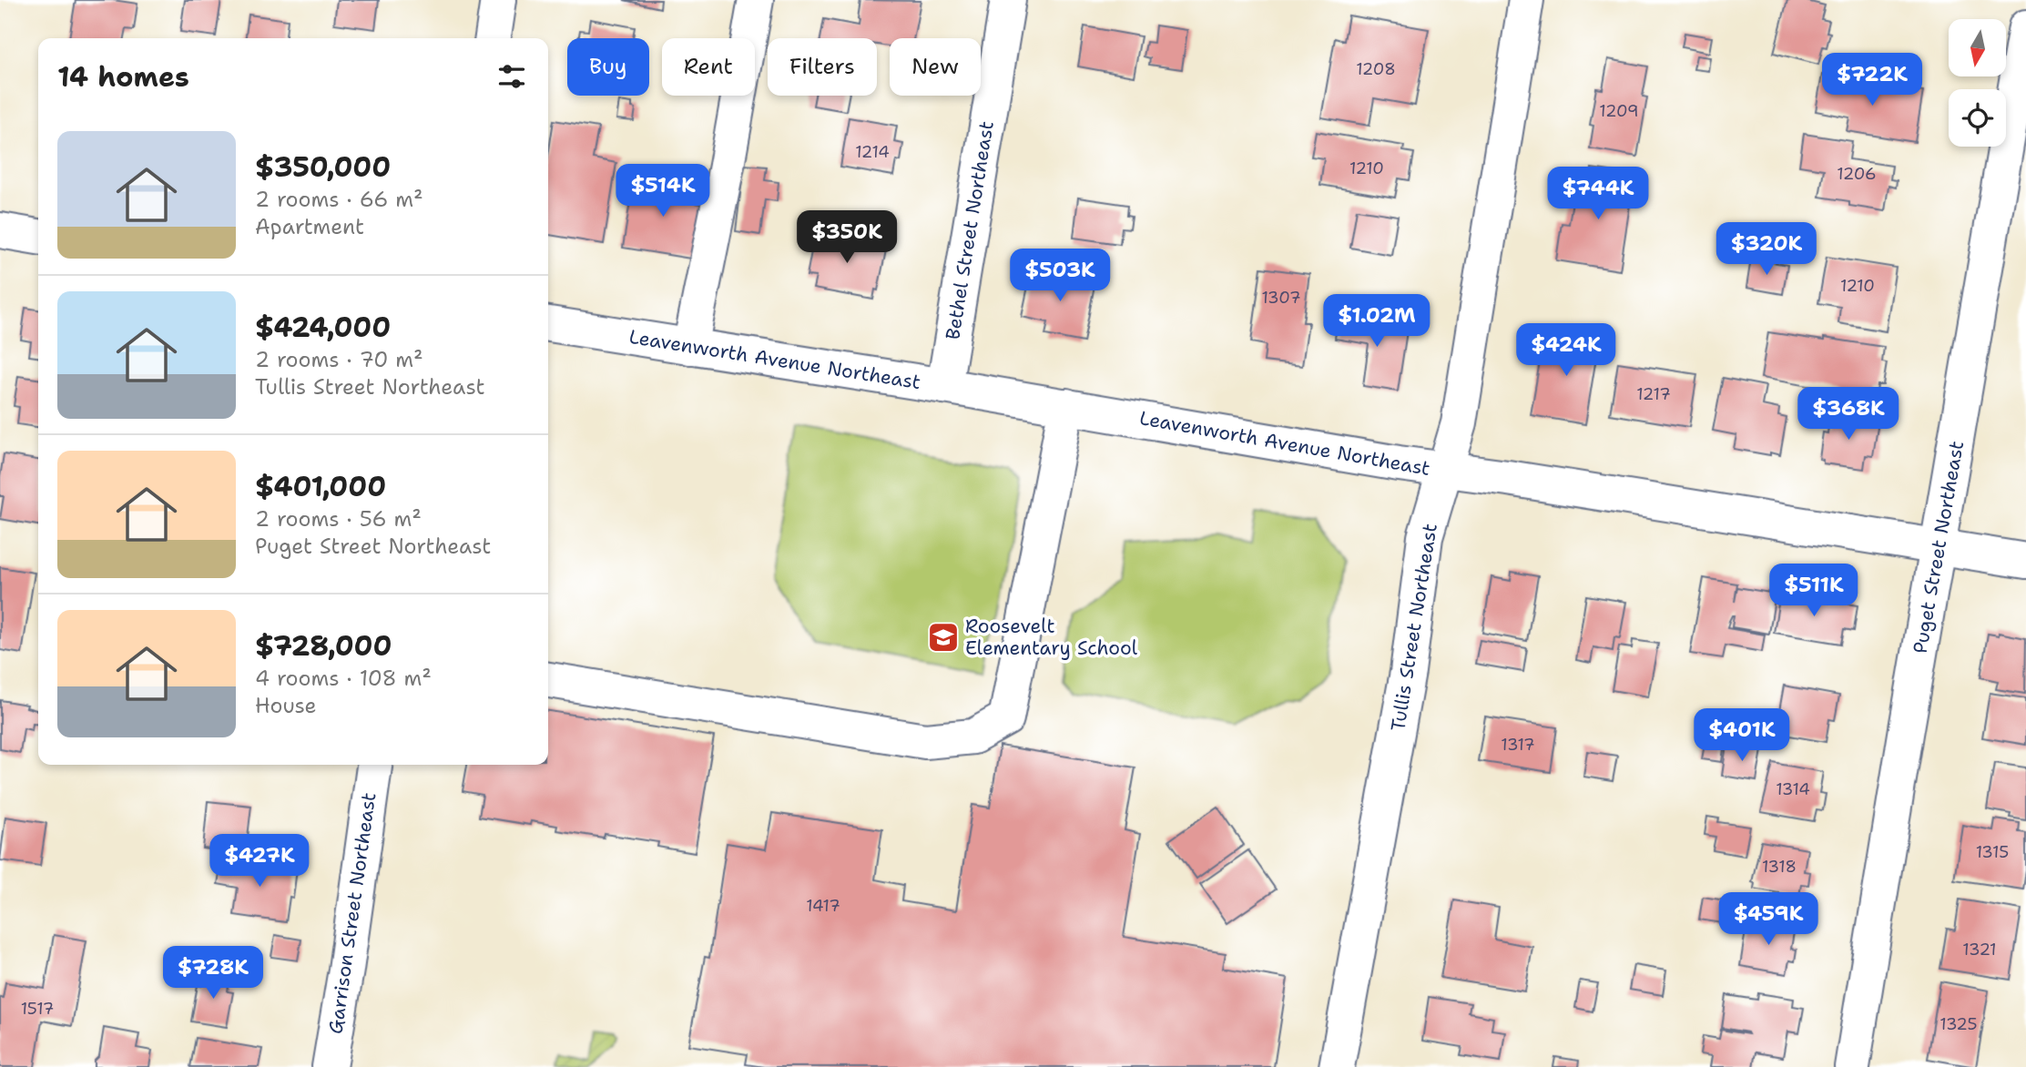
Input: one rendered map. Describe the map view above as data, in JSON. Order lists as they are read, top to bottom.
{
  "streets": {
    "street": [
      "Bethel Street Northeast",
      "Leavenworth Avenue Northeast",
      "Puget Street Northeast",
      "Tullis Street Northeast",
      "Garrison Street Northeast"
    ]
  },
  "crossings": [
    ["Bethel Street Northeast", "Leavenworth Avenue Northeast"],
    ["Leavenworth Avenue Northeast", "Puget Street Northeast"],
    ["Leavenworth Avenue Northeast", "Tullis Street Northeast"]
  ],
  "places": {
    "school or university": ["Roosevelt Elementary School"]
  },
  "house_numbers": [
    "1208",
    "1209",
    "1214",
    "1210",
    "1206",
    "1210",
    "1307",
    "1217",
    "1317",
    "1314",
    "1315",
    "1318",
    "1417",
    "1321",
    "1517",
    "1325"
  ],
  "north": "bottom",
  "page": {
    "chip": [
      "Buy",
      "Rent",
      "Filters",
      "New"
    ],
    "heading": "14 homes",
    "price": [
      "$722K",
      "$514K",
      "$744K",
      "$350K",
      "$320K",
      "$503K",
      "$1.02M",
      "$424K",
      "$368K",
      "$511K",
      "$401K",
      "$427K",
      "$459K",
      "$728K"
    ],
    "list": [
      {
        "name": "$350,000",
        "note": "2 rooms · 66 m² · Apartment"
      },
      {
        "name": "$424,000",
        "note": "2 rooms · 70 m² · Tullis Street Northeast"
      },
      {
        "name": "$401,000",
        "note": "2 rooms · 56 m² · Puget Street Northeast"
      },
      {
        "name": "$728,000",
        "note": "4 rooms · 108 m² · House"
      }
    ]
  }
}
